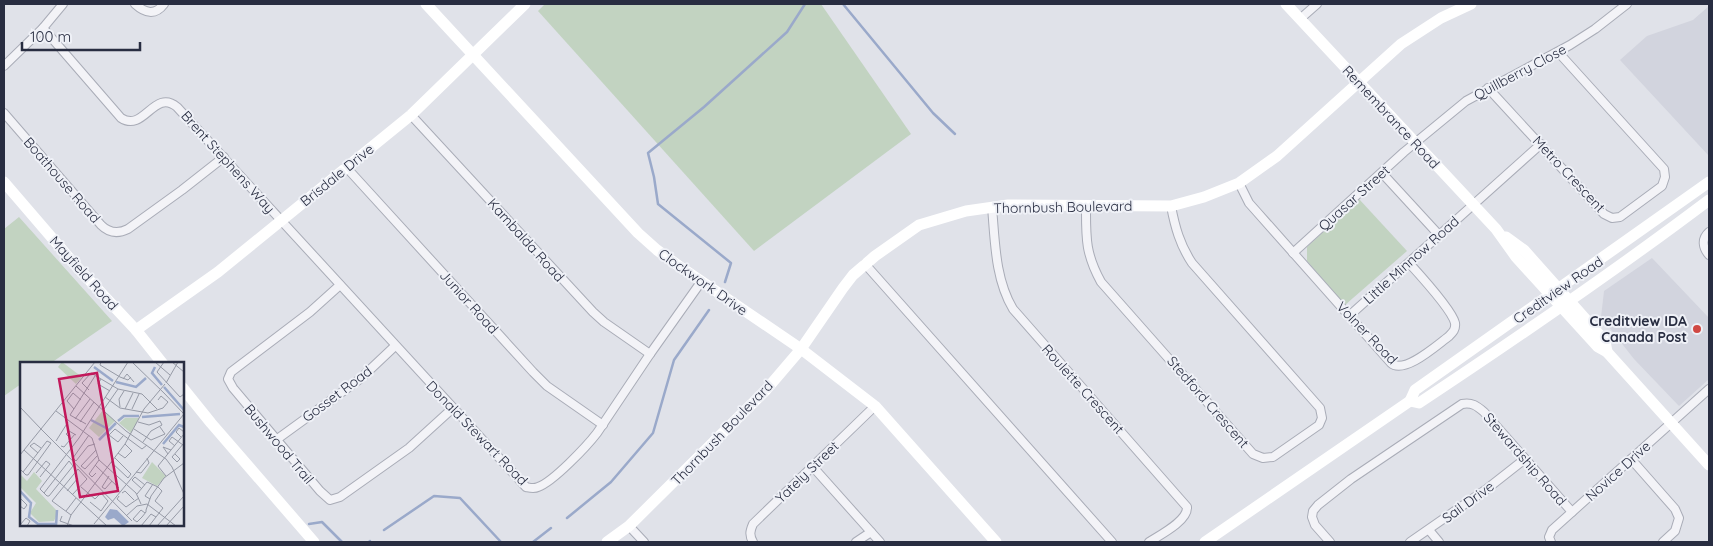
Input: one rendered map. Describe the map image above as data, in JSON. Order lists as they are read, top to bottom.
{
  "streets": {
    "street": [
      "Quillberry Close",
      "Remembrance Road",
      "Brent Stephens Way",
      "Metro Crescent",
      "Brisdale Drive",
      "Boathouse Road",
      "Quasar Street",
      "Thornbush Boulevard",
      "Kambalda Road",
      "Little Minnow Road",
      "Mayfield Road",
      "Clockwork Drive",
      "Creditview Road",
      "Junior Road",
      "Volner Road",
      "Roulette Crescent",
      "Gosset Road",
      "Stedford Crescent",
      "Donald Stewart Road",
      "Bushwood Trail",
      "Stewardship Road",
      "Novice Drive",
      "Yately Street",
      "Sail Drive"
    ]
  },
  "crossings": [
    ["Quillberry Close", "Remembrance Road"],
    ["Quillberry Close", "Metro Crescent"],
    ["Quillberry Close", "Quasar Street"],
    ["Remembrance Road", "Quasar Street"],
    ["Remembrance Road", "Thornbush Boulevard"],
    ["Remembrance Road", "Little Minnow Road"],
    ["Remembrance Road", "Creditview Road"],
    ["Remembrance Road", "Novice Drive"],
    ["Brent Stephens Way", "Brisdale Drive"],
    ["Brent Stephens Way", "Boathouse Road"],
    ["Brent Stephens Way", "Donald Stewart Road"],
    ["Metro Crescent", "Little Minnow Road"],
    ["Brisdale Drive", "Kambalda Road"],
    ["Brisdale Drive", "Mayfield Road"],
    ["Brisdale Drive", "Clockwork Drive"],
    ["Brisdale Drive", "Junior Road"],
    ["Brisdale Drive", "Donald Stewart Road"],
    ["Quasar Street", "Volner Road"],
    ["Thornbush Boulevard", "Clockwork Drive"],
    ["Thornbush Boulevard", "Volner Road"],
    ["Thornbush Boulevard", "Roulette Crescent"],
    ["Thornbush Boulevard", "Stedford Crescent"],
    ["Kambalda Road", "Donald Stewart Road"],
    ["Little Minnow Road", "Volner Road"],
    ["Clockwork Drive", "Donald Stewart Road"],
    ["Clockwork Drive", "Yately Street"],
    ["Junior Road", "Donald Stewart Road"],
    ["Gosset Road", "Donald Stewart Road"],
    ["Gosset Road", "Bushwood Trail"],
    ["Donald Stewart Road", "Bushwood Trail"],
    ["Stewardship Road", "Novice Drive"],
    ["Stewardship Road", "Sail Drive"]
  ],
  "places": ["Creditview IDA Canada Post"],
  "scale_bar": "100 m"
}
